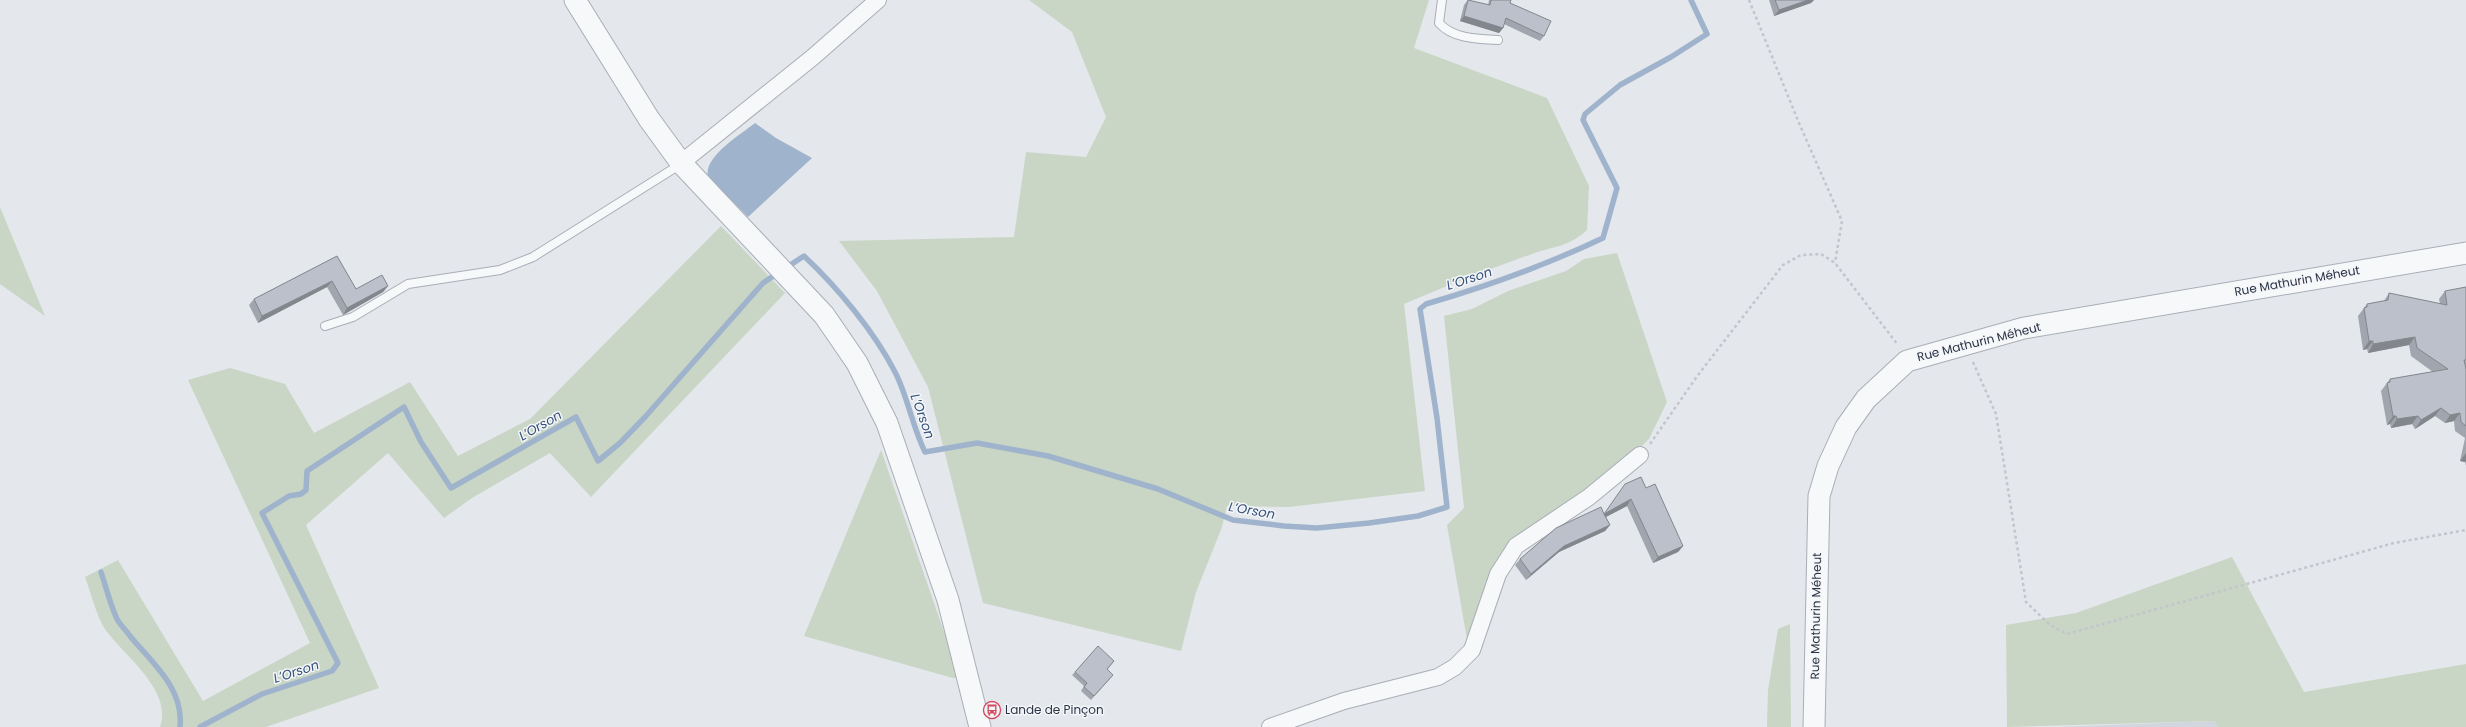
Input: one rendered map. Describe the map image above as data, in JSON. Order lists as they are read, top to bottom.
{
  "streets": {
    "street": ["Rue Mathurin Méheut"]
  },
  "water": ["L’Orson"],
  "places": {
    "bus stop": ["Lande de Pinçon"]
  }
}
